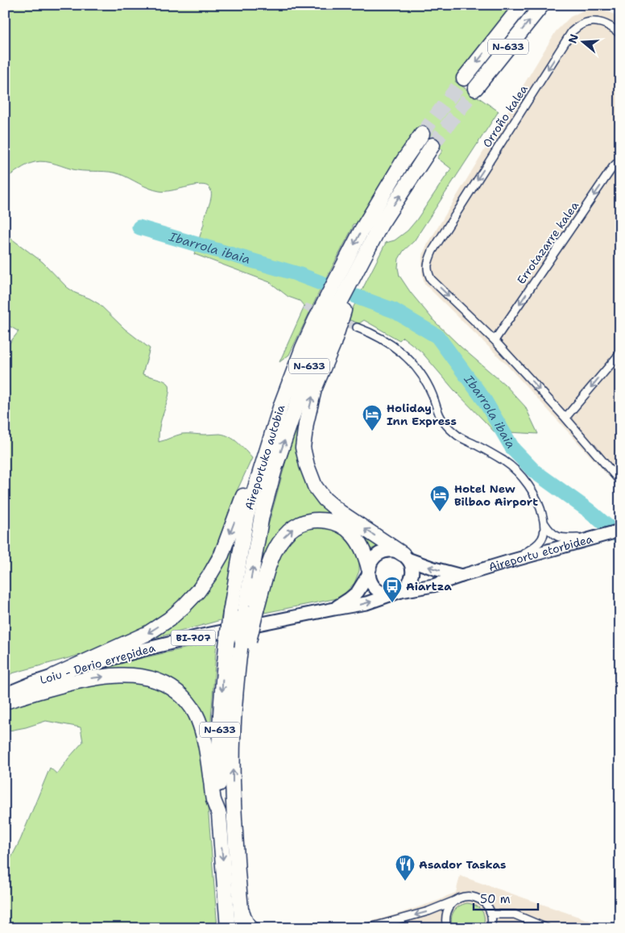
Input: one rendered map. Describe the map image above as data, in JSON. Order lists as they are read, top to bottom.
{
  "streets": {
    "highway": ["N-633", "Aireportuko autobia"],
    "main road": ["Aireportu etorbidea", "BI-707", "Loiu - Derio errepidea"],
    "street": ["Orroño kalea", "Errotazarre kalea"]
  },
  "crossings": [
    ["Orroño kalea", "Errotazarre kalea"],
    ["Aireportu etorbidea", "BI-707"],
    ["BI-707", "Loiu - Derio errepidea"]
  ],
  "one_way": ["Errotazarre kalea"],
  "water": ["Ibarrola ibaia"],
  "places": {
    "hotel": ["Holiday Inn Express", "Hotel New Bilbao Airport"],
    "bus stop": ["Aiartza"],
    "restaurant": ["Asador Taskas"]
  },
  "scale_bar": "50 m",
  "north": "left"
}
